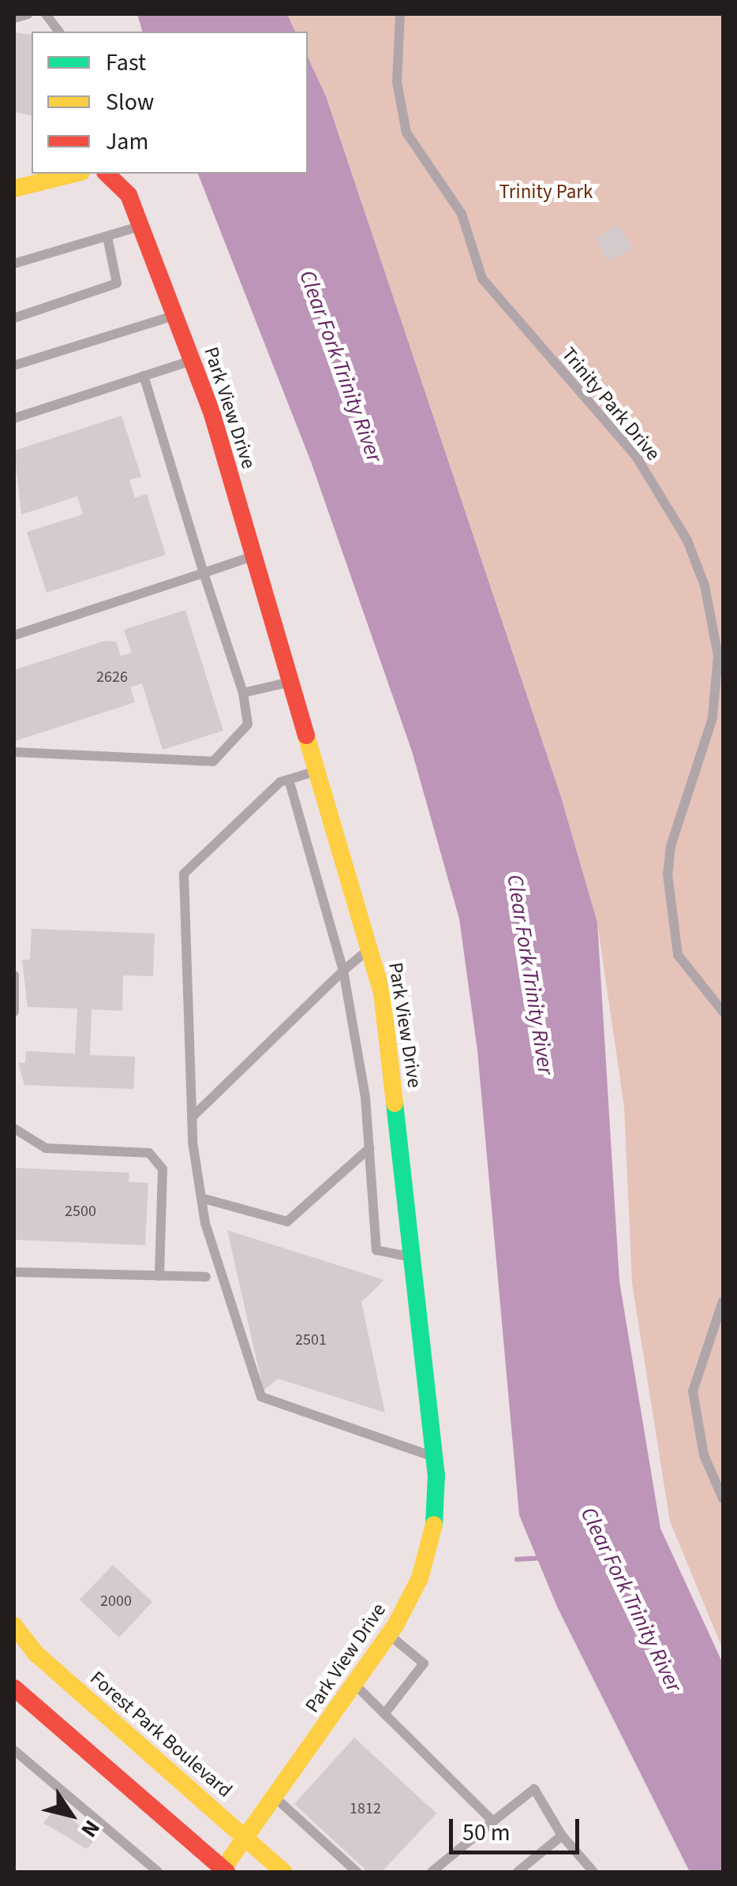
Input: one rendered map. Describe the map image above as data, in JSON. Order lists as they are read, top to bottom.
{
  "streets": {
    "street": ["Park View Drive", "Forest Park Boulevard"],
    "lane": ["Trinity Park Drive"]
  },
  "crossings": [
    ["Park View Drive", "Forest Park Boulevard"]
  ],
  "water": ["Clear Fork Trinity River"],
  "parks": ["Trinity Park"],
  "house_numbers": [
    "2626",
    "2500",
    "2501",
    "2000",
    "1812"
  ],
  "legend": ["Fast", "Slow", "Jam"],
  "scale_bar": "50 m",
  "north": "bottom right"
}
